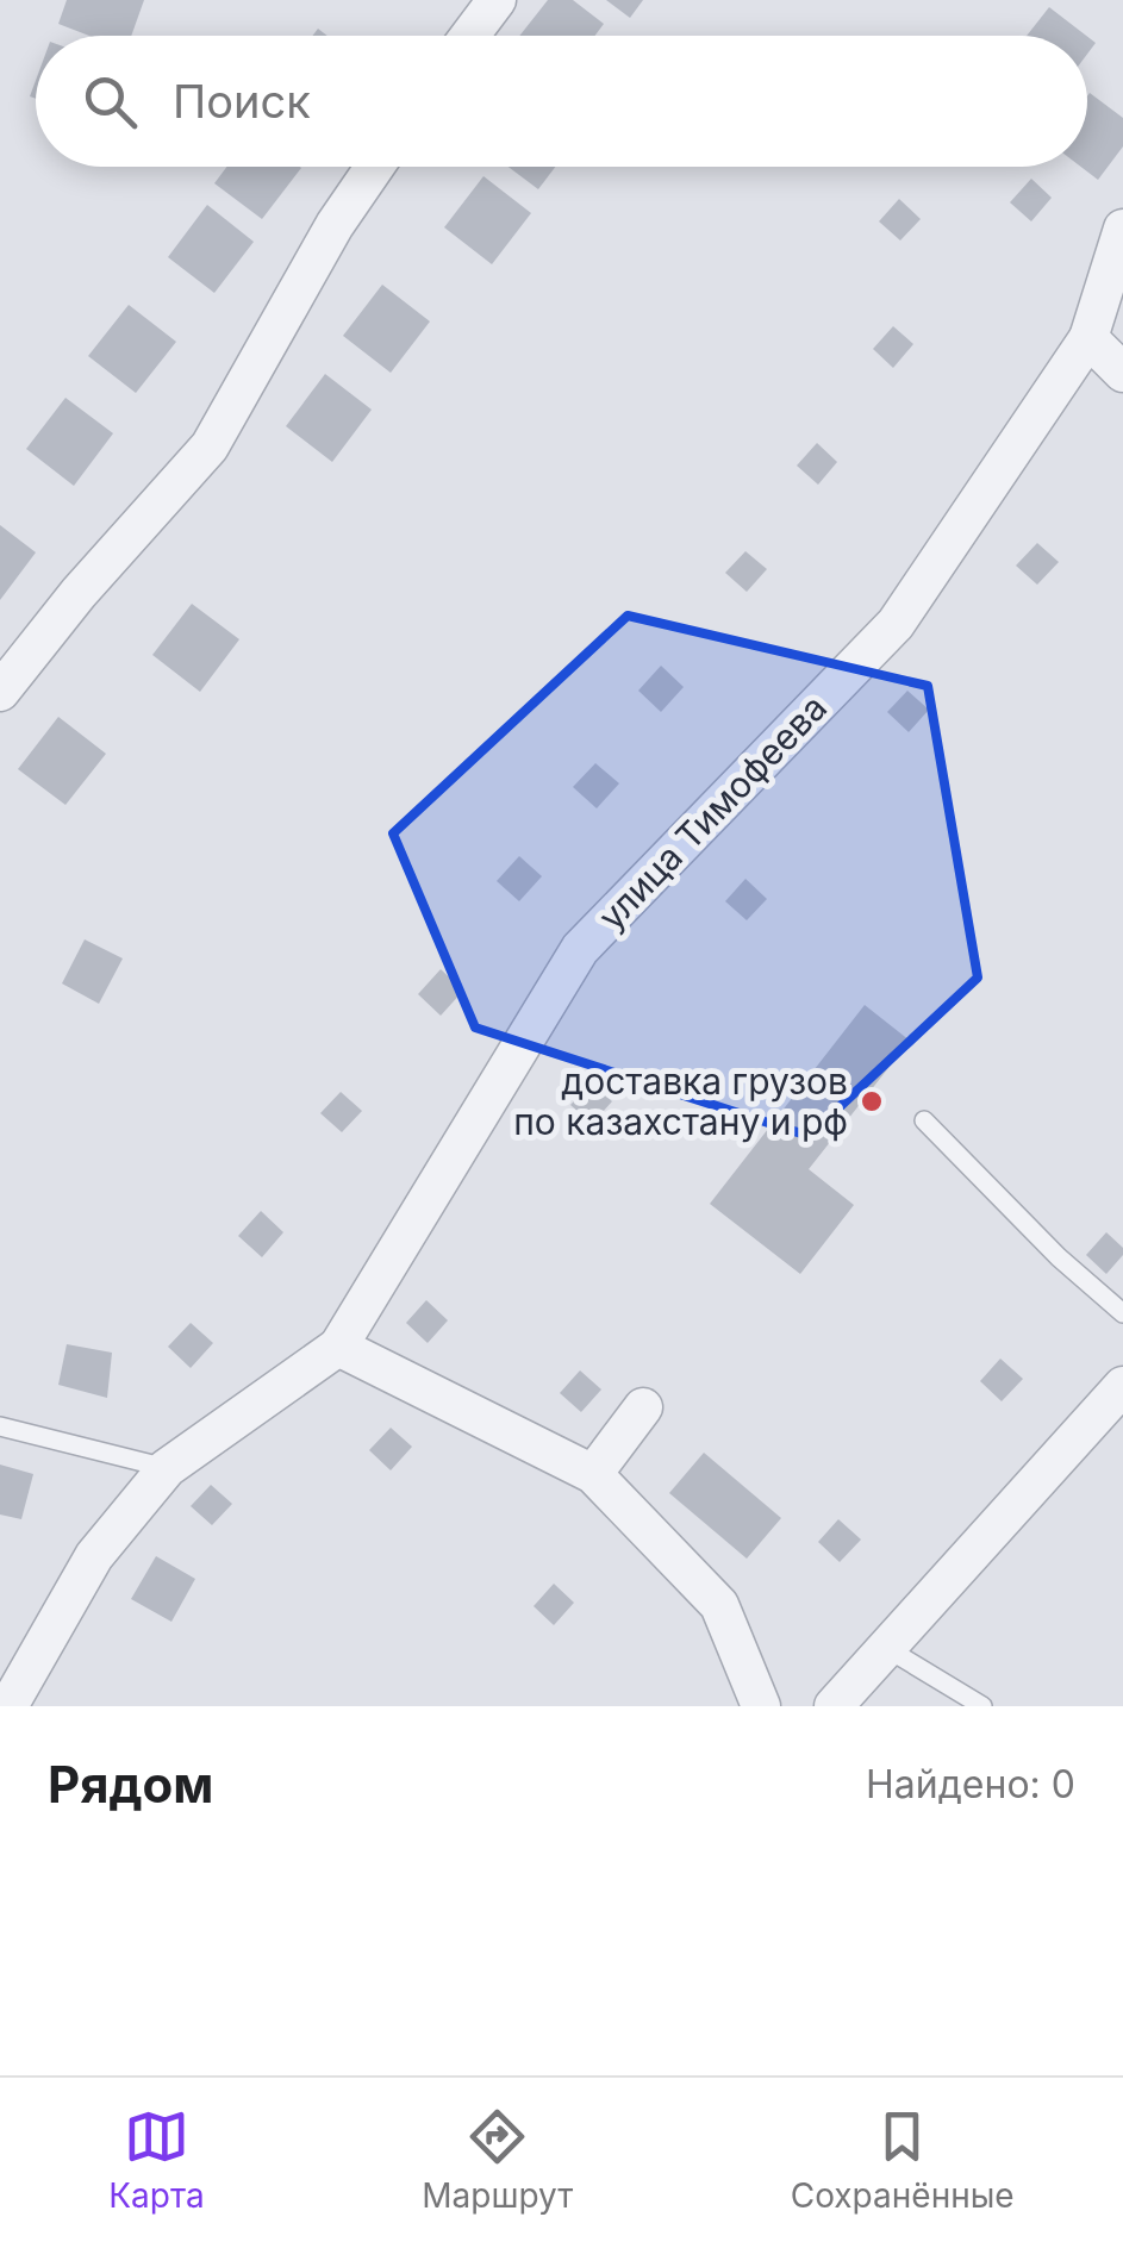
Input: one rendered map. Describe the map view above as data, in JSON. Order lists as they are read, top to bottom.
{
  "streets": {
    "street": ["улица Тимофеева"]
  },
  "places": ["доставка грузов по казахстану и рф"],
  "page": {
    "search": "Поиск",
    "heading": ["Рядом", "Найдено: 0"],
    "nav": ["Карта", "Маршрут", "Сохранённые"]
  }
}
